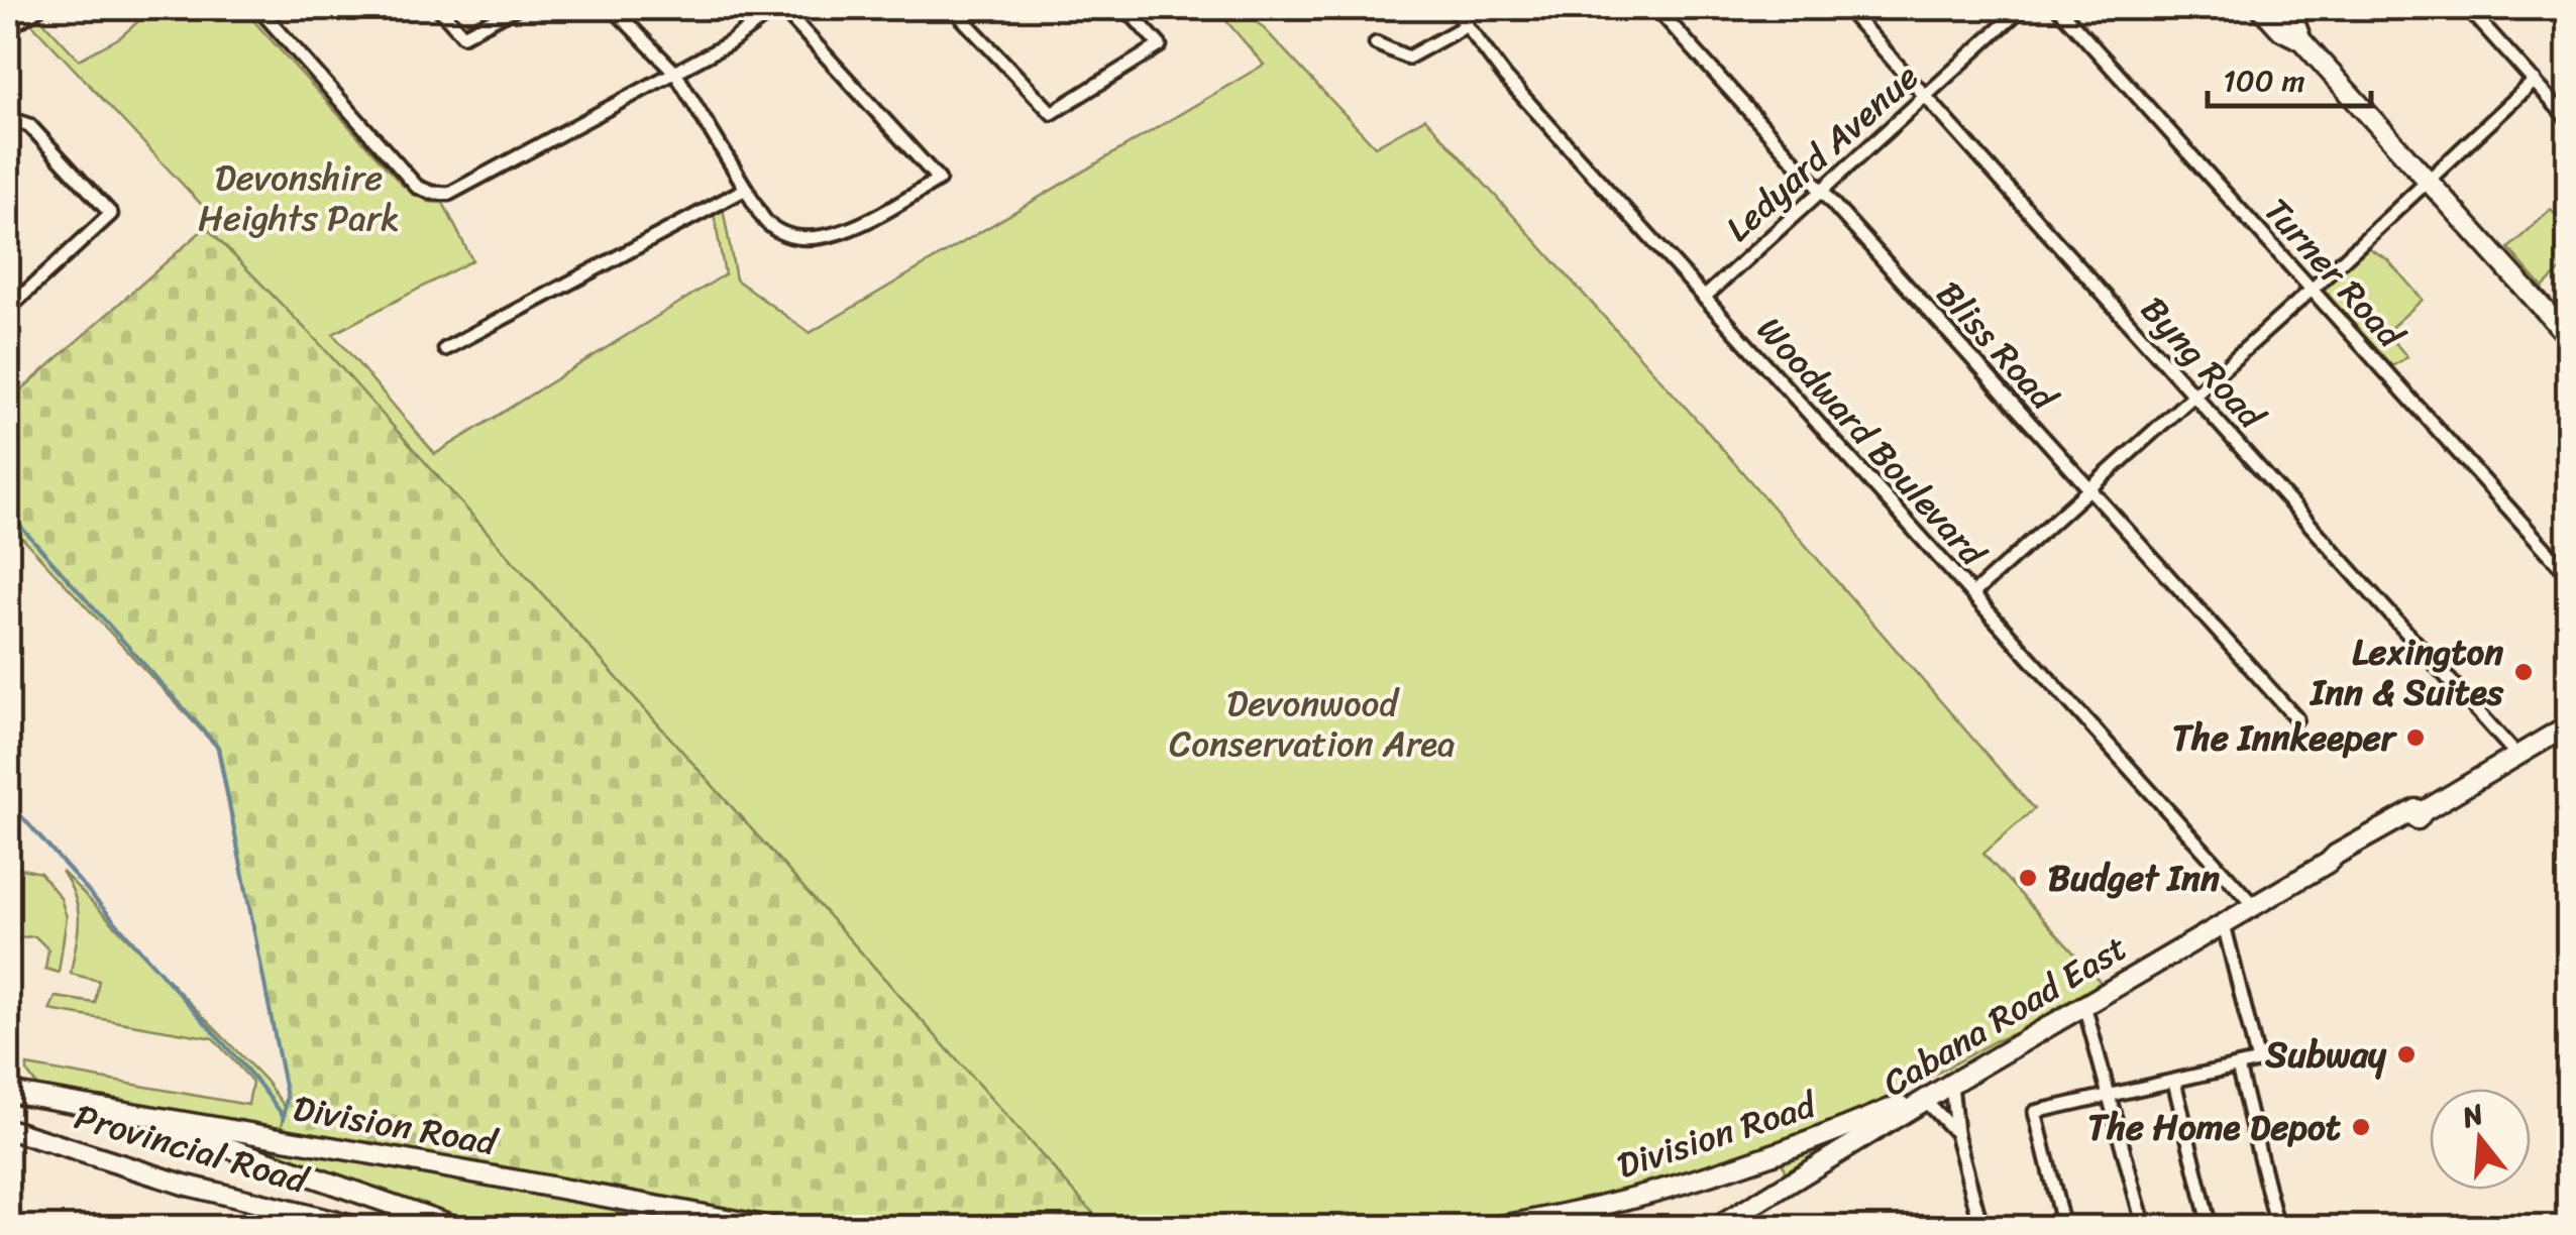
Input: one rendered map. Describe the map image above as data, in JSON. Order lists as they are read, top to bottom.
{
  "streets": {
    "main road": ["Cabana Road East", "Division Road", "Provincial Road"],
    "street": [
      "Ledyard Avenue",
      "Turner Road",
      "Bliss Road",
      "Byng Road",
      "Woodward Boulevard"
    ]
  },
  "crossings": [
    ["Ledyard Avenue", "Bliss Road"],
    ["Ledyard Avenue", "Byng Road"],
    ["Ledyard Avenue", "Woodward Boulevard"],
    ["Byng Road", "Cabana Road East"],
    ["Woodward Boulevard", "Cabana Road East"],
    ["Cabana Road East", "Division Road"],
    ["Division Road", "Provincial Road"]
  ],
  "parks": ["Devonshire Heights Park", "Devonwood Conservation Area"],
  "places": [
    "Lexington Inn & Suites",
    "The Innkeeper",
    "Budget Inn",
    "Subway",
    "The Home Depot"
  ],
  "scale_bar": "100 m",
  "north": "top"
}
